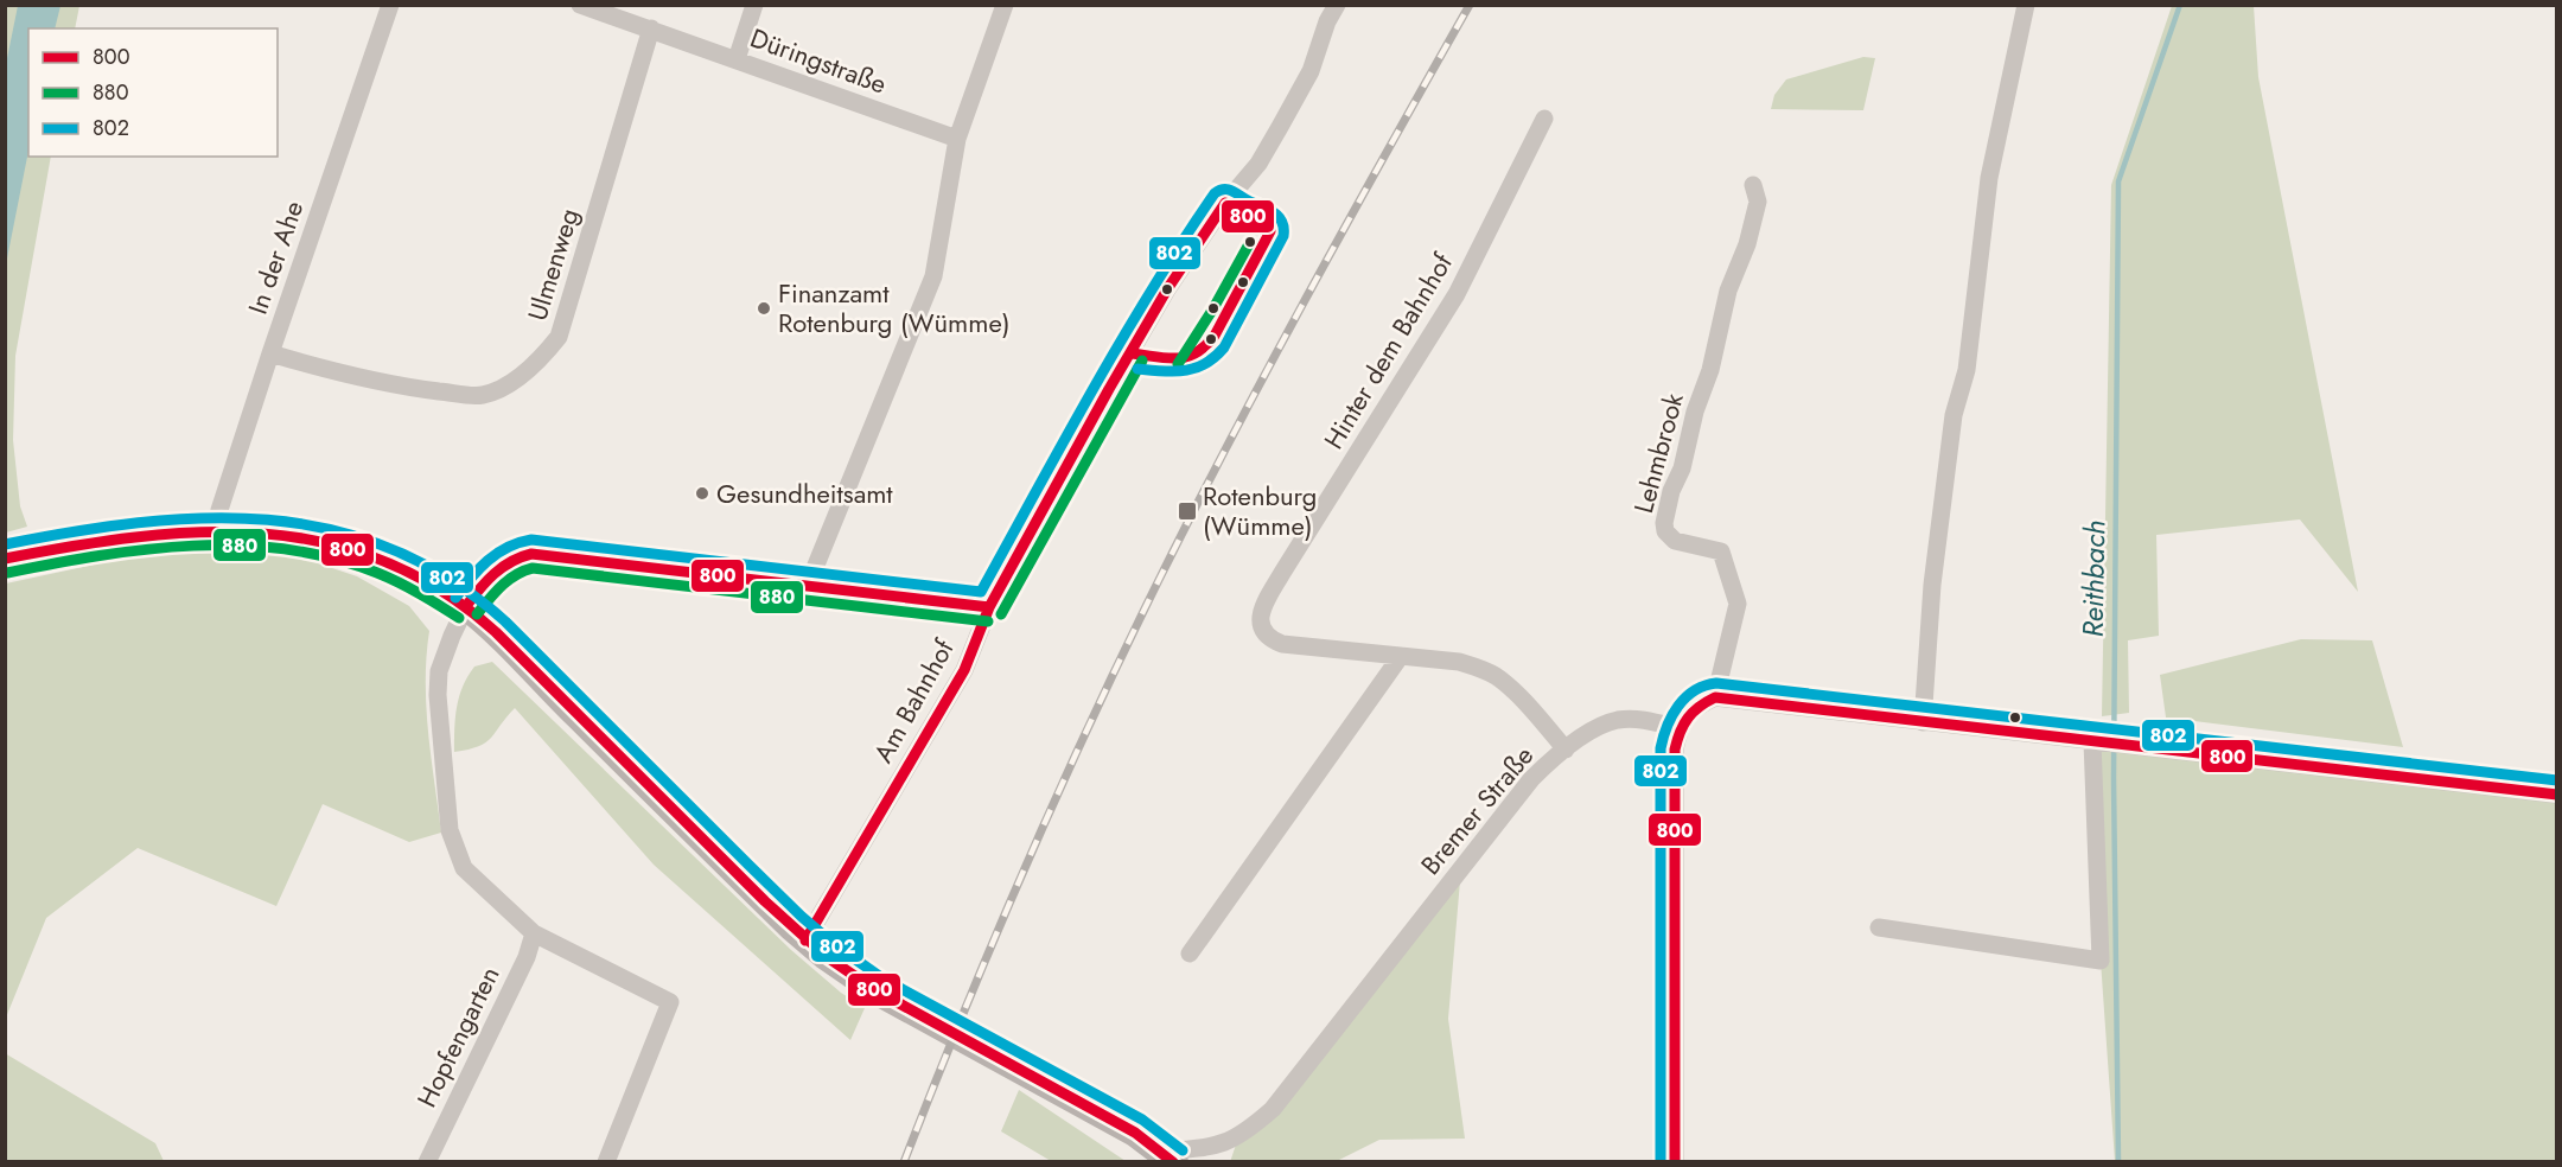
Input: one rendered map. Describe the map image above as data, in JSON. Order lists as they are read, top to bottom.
{
  "streets": {
    "street": [
      "Düringstraße",
      "In der Ahe",
      "Ulmenweg",
      "Hinter dem Bahnhof",
      "Lehmbrook",
      "Am Bahnhof",
      "Bremer Straße",
      "Hopfengarten"
    ]
  },
  "crossings": [
    ["Düringstraße", "Ulmenweg"],
    ["In der Ahe", "Ulmenweg"],
    ["Hinter dem Bahnhof", "Bremer Straße"]
  ],
  "water": ["Reithbach"],
  "places": {
    "other": ["Finanzamt Rotenburg (Wümme)", "Gesundheitsamt"],
    "transit": ["Rotenburg (Wümme)"]
  },
  "lines": ["transit line 802", "transit line 800", "transit line 880"],
  "legend": ["800", "880", "802"]
}
